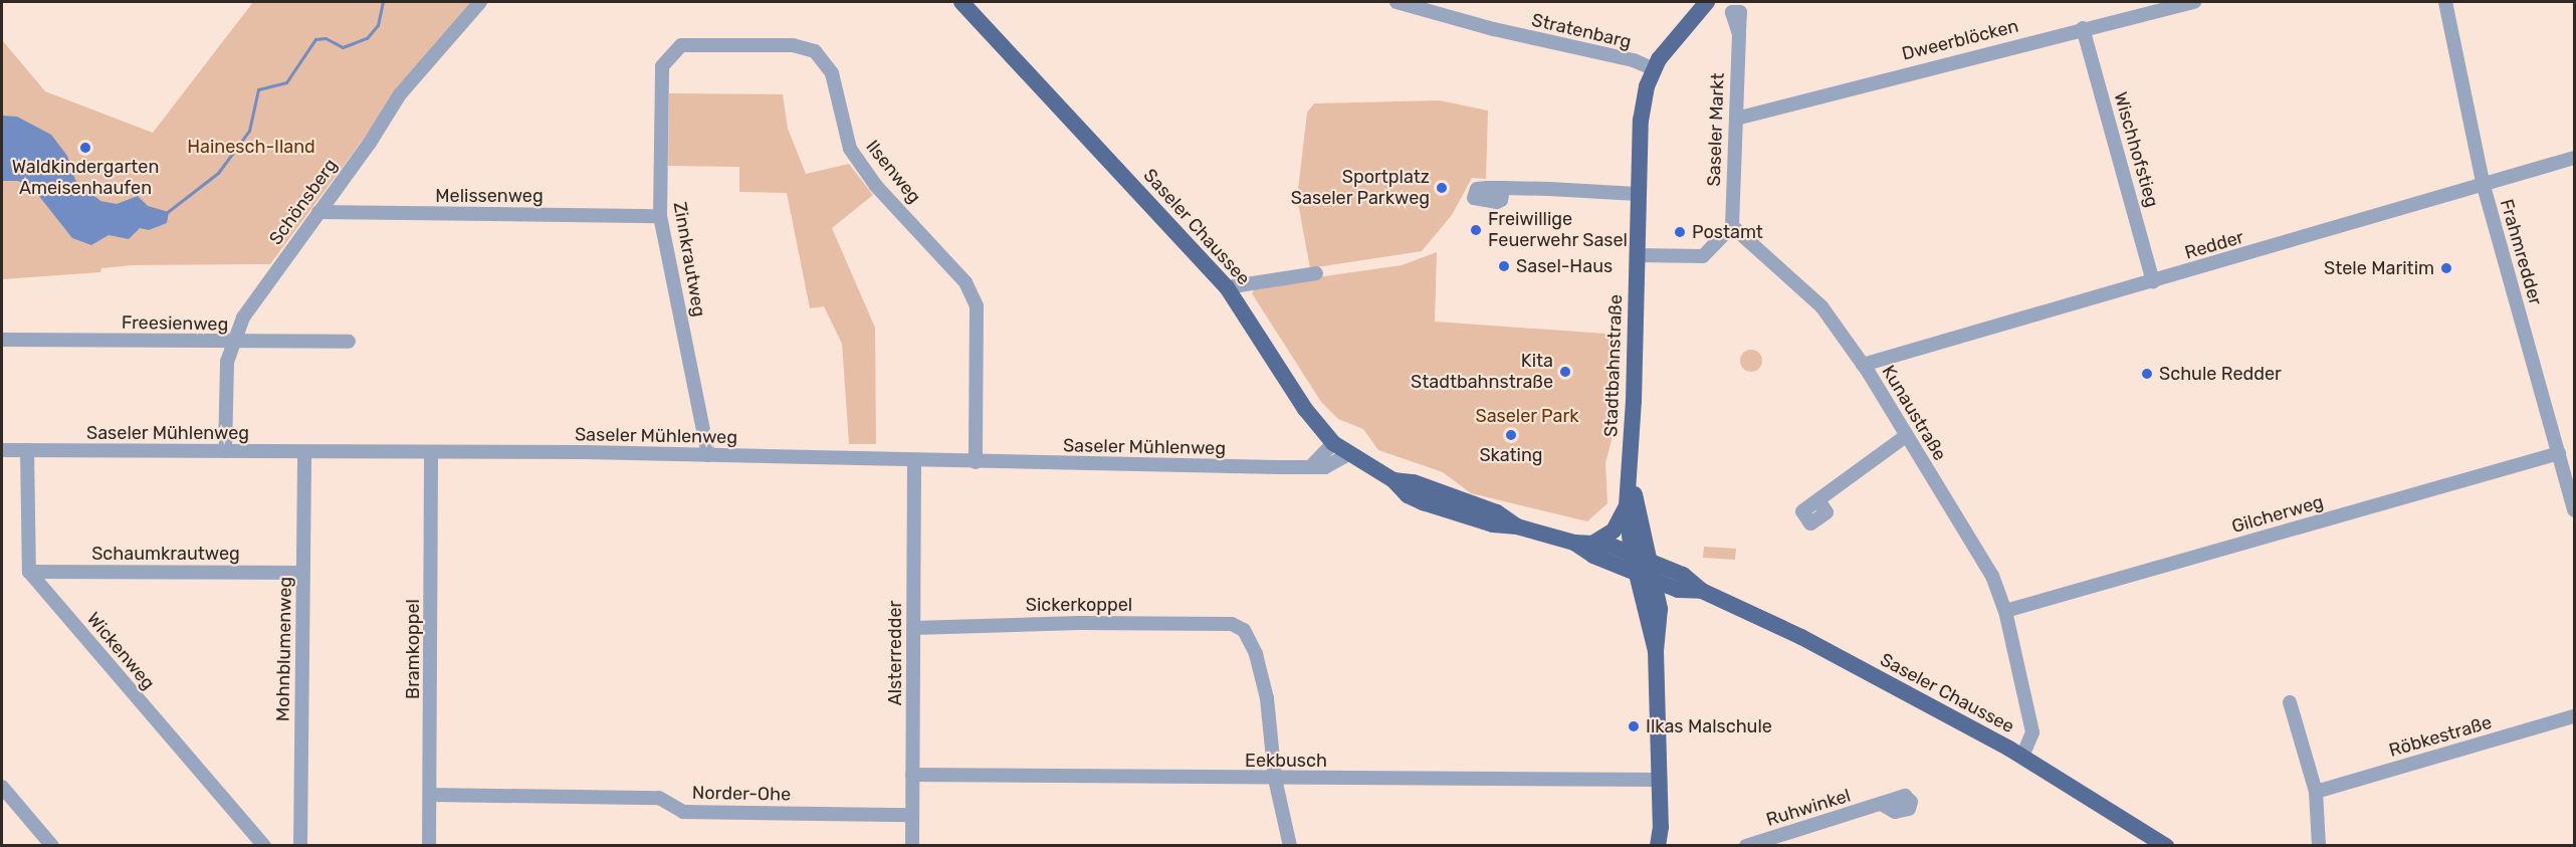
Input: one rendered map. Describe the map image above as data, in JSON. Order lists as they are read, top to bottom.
{
  "streets": {
    "main road": ["Saseler Chaussee", "Stadtbahnstraße"],
    "street": [
      "Stratenbarg",
      "Dweerblöcken",
      "Saseler Markt",
      "Wischhofstieg",
      "Ilsenweg",
      "Melissenweg",
      "Schönsberg",
      "Redder",
      "Frahmredder",
      "Zinnkrautweg",
      "Freesienweg",
      "Kunaustraße",
      "Saseler Mühlenweg",
      "Gilcherweg",
      "Schaumkrautweg",
      "Sickerkoppel",
      "Mohnblumenweg",
      "Bramkoppel",
      "Wickenweg",
      "Alsterredder",
      "Röbkestraße",
      "Eekbusch",
      "Norder-Ohe",
      "Ruhwinkel"
    ]
  },
  "crossings": [
    ["Dweerblöcken", "Saseler Markt"],
    ["Dweerblöcken", "Wischhofstieg"],
    ["Saseler Markt", "Kunaustraße"],
    ["Wischhofstieg", "Redder"],
    ["Ilsenweg", "Zinnkrautweg"],
    ["Ilsenweg", "Saseler Mühlenweg"],
    ["Melissenweg", "Schönsberg"],
    ["Melissenweg", "Zinnkrautweg"],
    ["Schönsberg", "Freesienweg"],
    ["Schönsberg", "Saseler Mühlenweg"],
    ["Saseler Chaussee", "Stadtbahnstraße"],
    ["Saseler Chaussee", "Kunaustraße"],
    ["Saseler Chaussee", "Saseler Mühlenweg"],
    ["Redder", "Frahmredder"],
    ["Redder", "Kunaustraße"],
    ["Frahmredder", "Gilcherweg"],
    ["Zinnkrautweg", "Saseler Mühlenweg"],
    ["Stadtbahnstraße", "Eekbusch"],
    ["Kunaustraße", "Gilcherweg"],
    ["Saseler Mühlenweg", "Mohnblumenweg"],
    ["Saseler Mühlenweg", "Bramkoppel"],
    ["Saseler Mühlenweg", "Alsterredder"],
    ["Schaumkrautweg", "Mohnblumenweg"],
    ["Schaumkrautweg", "Wickenweg"],
    ["Sickerkoppel", "Alsterredder"],
    ["Sickerkoppel", "Eekbusch"],
    ["Bramkoppel", "Norder-Ohe"],
    ["Alsterredder", "Eekbusch"],
    ["Alsterredder", "Norder-Ohe"]
  ],
  "parks": ["Hainesch-Iland", "Saseler Park"],
  "places": [
    "Waldkindergarten Ameisenhaufen",
    "Sportplatz Saseler Parkweg",
    "Freiwillige Feuerwehr Sasel",
    "Postamt",
    "Sasel-Haus",
    "Stele Maritim",
    "Kita Stadtbahnstraße",
    "Schule Redder",
    "Skating",
    "Ilkas Malschule"
  ]
}
